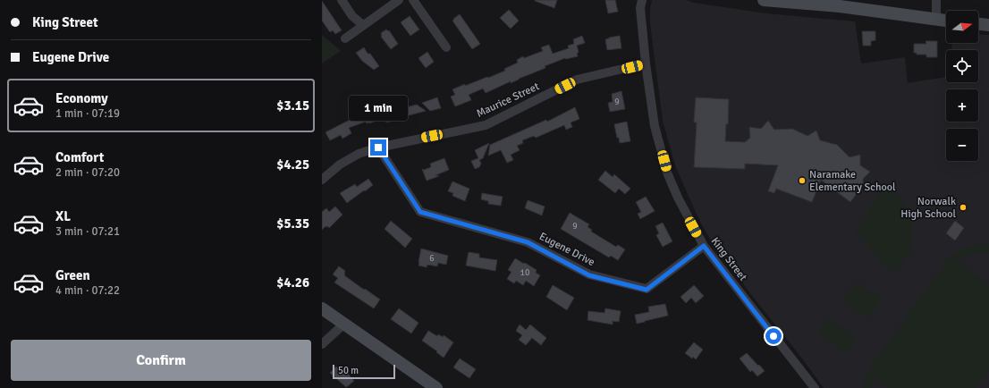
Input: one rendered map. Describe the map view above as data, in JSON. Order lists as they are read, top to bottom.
{
  "streets": {
    "street": ["Maurice Street", "Eugene Drive", "King Street"]
  },
  "crossings": [
    ["Maurice Street", "Eugene Drive"],
    ["Maurice Street", "King Street"],
    ["Eugene Drive", "King Street"]
  ],
  "places": ["Naramake Elementary School", "Norwalk High School"],
  "house_numbers": [
    "9",
    "9",
    "6",
    "10"
  ],
  "scale_bar": "50 m",
  "north": "right",
  "page": {
    "banner": ["King Street", "Eugene Drive"],
    "map_buttons": ["+", "−"],
    "list": [
      {
        "name": "Economy",
        "note": "1 min · 07:19",
        "value": "$3.15"
      },
      {
        "name": "Comfort",
        "note": "2 min · 07:20",
        "value": "$4.25"
      },
      {
        "name": "XL",
        "note": "3 min · 07:21",
        "value": "$5.35"
      },
      {
        "name": "Green",
        "note": "4 min · 07:22",
        "value": "$4.26"
      }
    ],
    "bubble": "1 min",
    "buttons": "Confirm",
    "scale": "50 m"
  }
}
